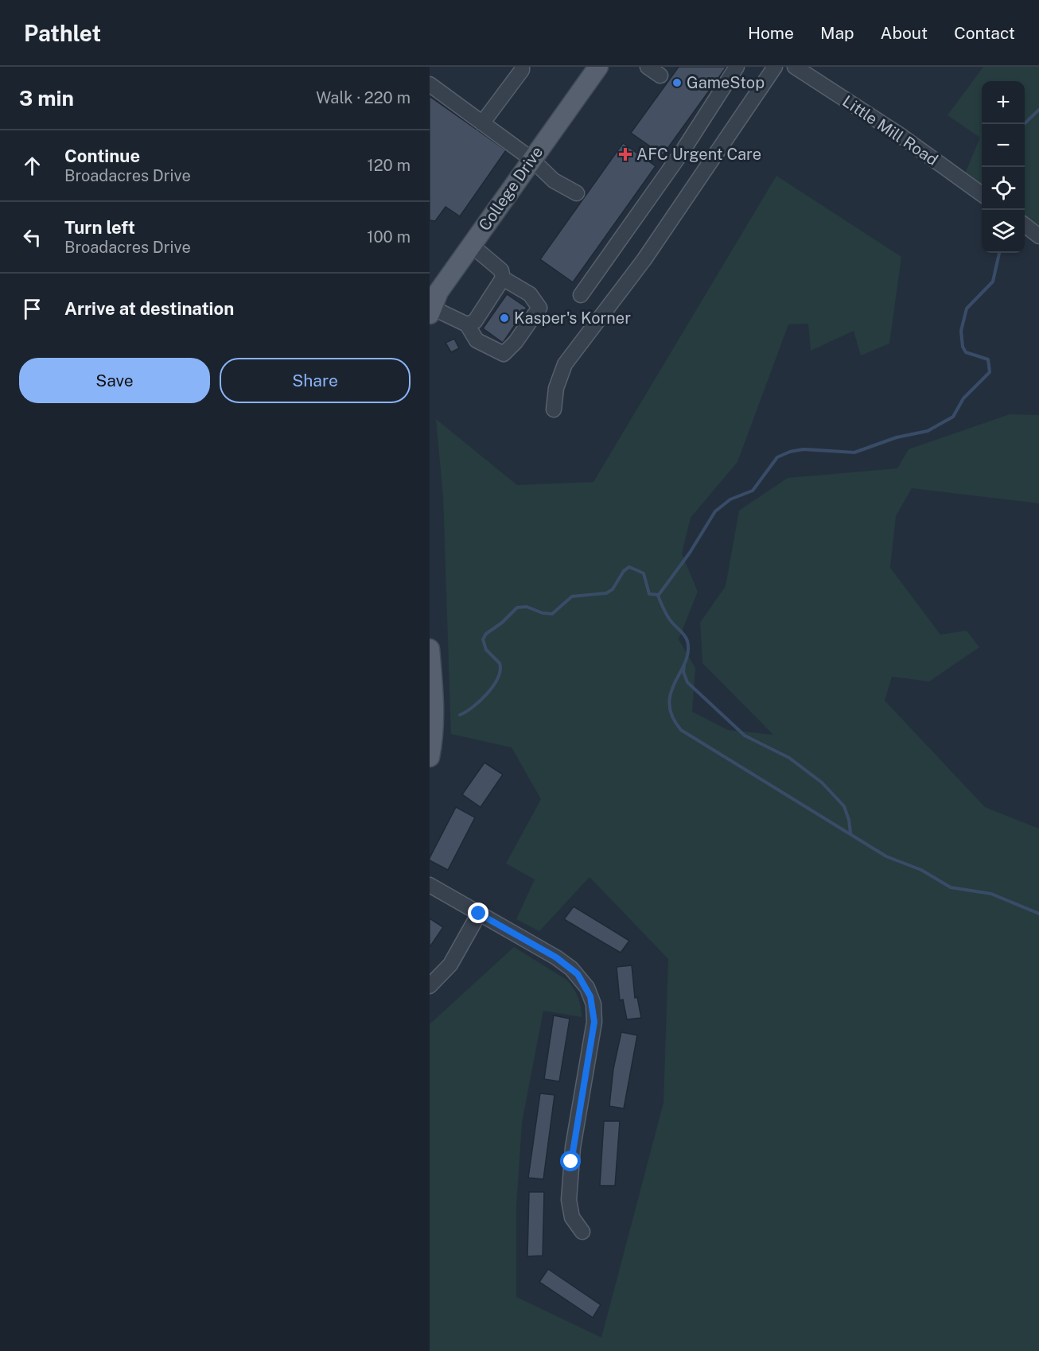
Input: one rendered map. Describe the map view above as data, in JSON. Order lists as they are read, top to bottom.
{
  "streets": {
    "main road": ["College Drive"],
    "street": ["Little Mill Road"]
  },
  "places": {
    "other": ["GameStop", "Kasper's Korner"],
    "health": ["AFC Urgent Care"]
  },
  "page": {
    "header": "Pathlet",
    "nav": [
      "Home",
      "Map",
      "About",
      "Contact"
    ],
    "heading": ["3 min", "Walk · 220 m"],
    "map_buttons": ["+", "−"],
    "list": [
      ["Continue", "Broadacres Drive", "120 m"],
      ["Turn left", "Broadacres Drive", "100 m"],
      "Arrive at destination"
    ],
    "buttons": ["Save", "Share"]
  }
}
